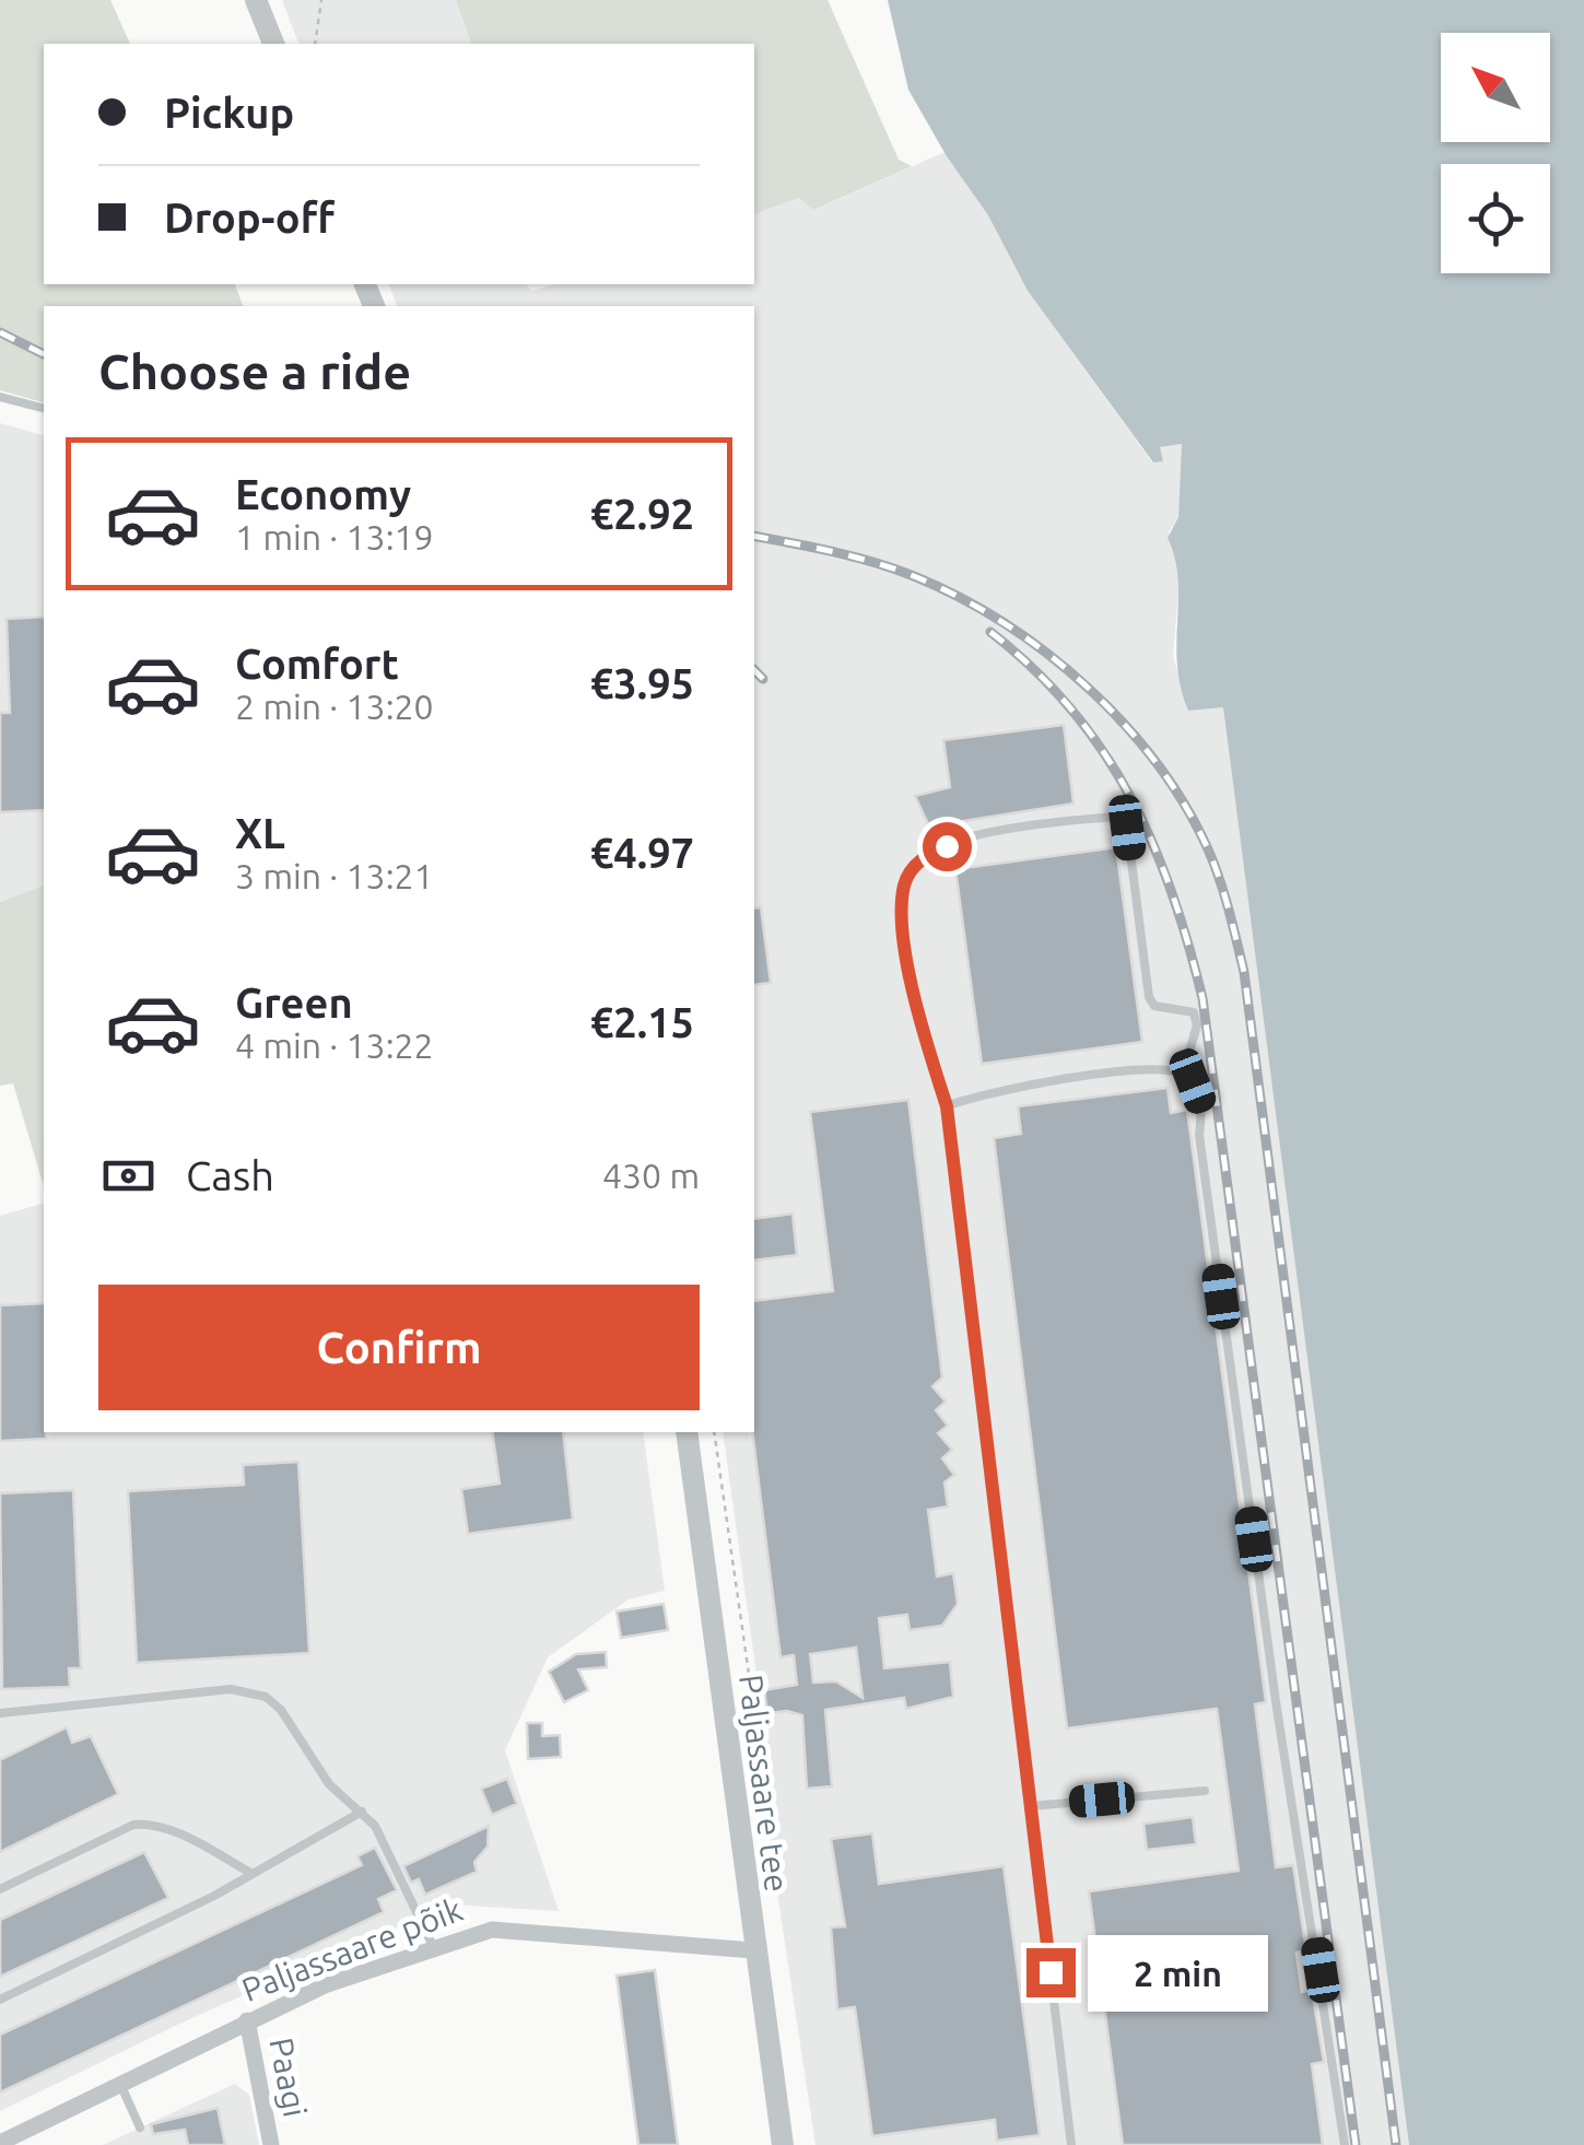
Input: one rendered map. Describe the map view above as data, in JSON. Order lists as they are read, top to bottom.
{
  "streets": {
    "street": ["Paljassaare tee", "Paljassaare põik", "Paagi"]
  },
  "crossings": [
    ["Paljassaare tee", "Paljassaare põik"],
    ["Paljassaare põik", "Paagi"]
  ],
  "north": "top left",
  "page": {
    "banner": ["Pickup", "Drop-off"],
    "heading": "Choose a ride",
    "list": [
      {
        "name": "Economy",
        "note": "1 min · 13:19",
        "value": "€2.92"
      },
      {
        "name": "Comfort",
        "note": "2 min · 13:20",
        "value": "€3.95"
      },
      {
        "name": "XL",
        "note": "3 min · 13:21",
        "value": "€4.97"
      },
      {
        "name": "Green",
        "note": "4 min · 13:22",
        "value": "€2.15"
      }
    ],
    "pay": ["Cash", "430 m"],
    "buttons": "Confirm",
    "bubble": "2 min"
  }
}
